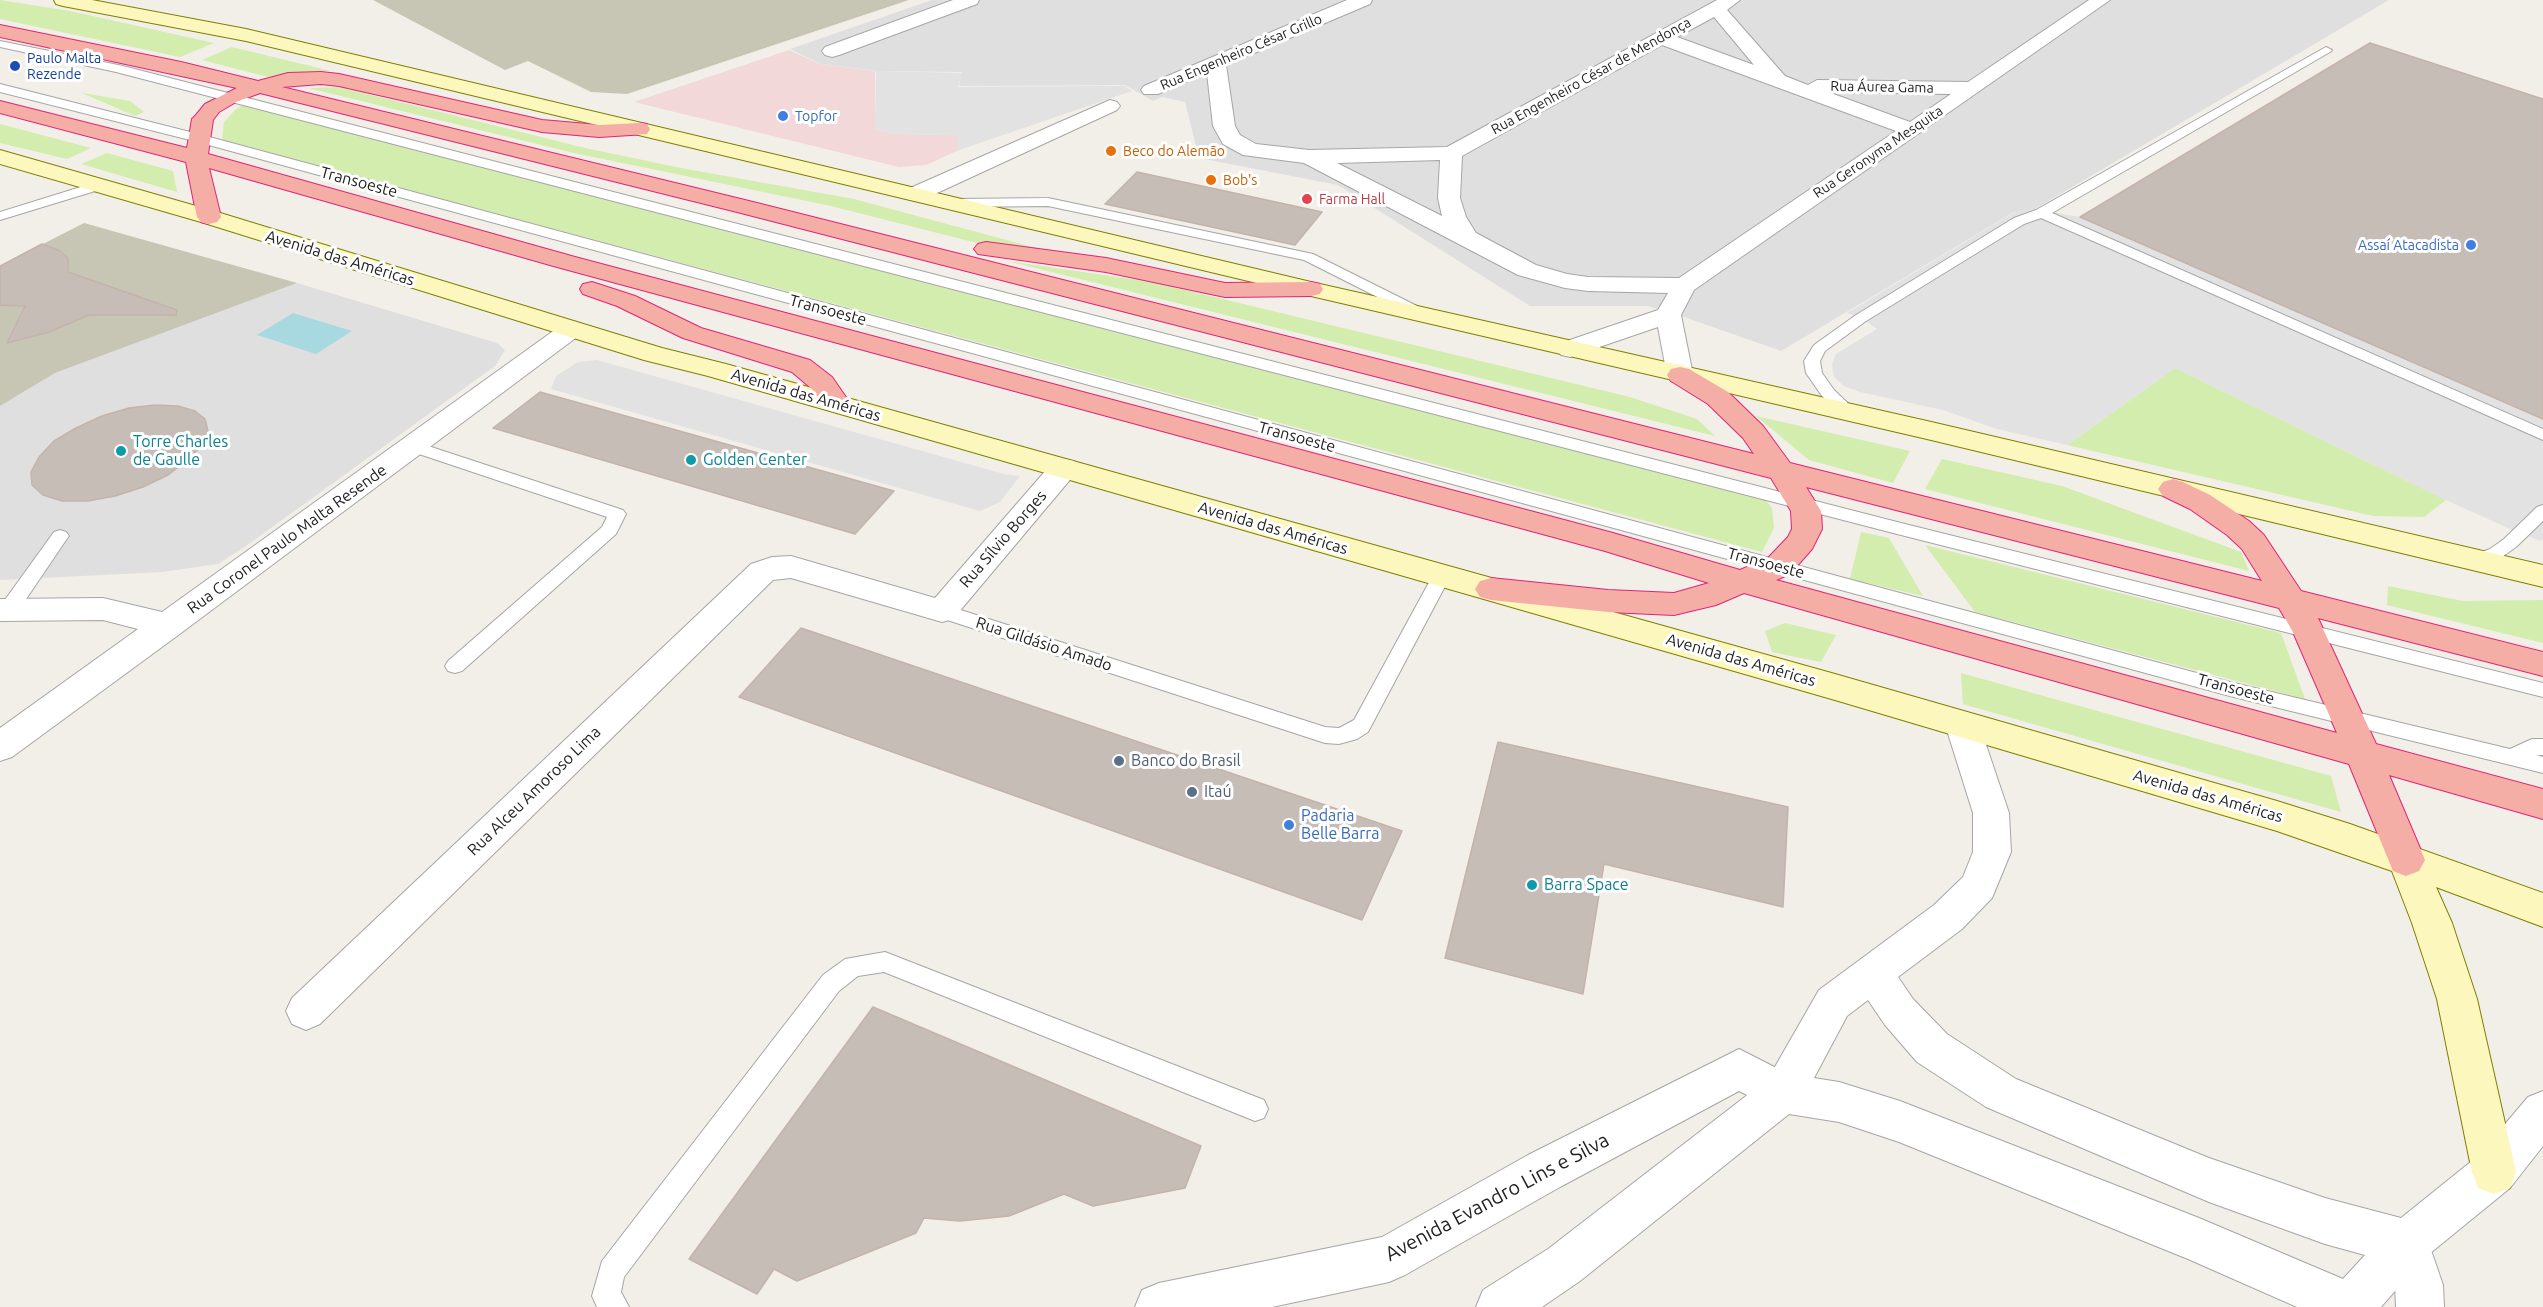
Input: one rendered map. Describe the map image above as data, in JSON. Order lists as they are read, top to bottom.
{
  "streets": {
    "main road": ["Avenida das Américas"],
    "street": [
      "Rua Engenheiro César Grillo",
      "Rua Engenheiro César de Mendonça",
      "Rua Áurea Gama",
      "Rua Geronyma Mesquita",
      "Rua Coronel Paulo Malta Resende",
      "Rua Sílvio Borges",
      "Rua Gildásio Amado",
      "Rua Alceu Amoroso Lima",
      "Avenida Evandro Lins e Silva"
    ],
    "lane": ["Transoeste"]
  },
  "crossings": [
    ["Rua Engenheiro César de Mendonça", "Rua Áurea Gama"],
    ["Rua Áurea Gama", "Rua Geronyma Mesquita"],
    ["Avenida das Américas", "Rua Coronel Paulo Malta Resende"],
    ["Avenida das Américas", "Rua Sílvio Borges"],
    ["Avenida das Américas", "Rua Gildásio Amado"],
    ["Rua Sílvio Borges", "Rua Gildásio Amado"],
    ["Rua Gildásio Amado", "Rua Alceu Amoroso Lima"]
  ],
  "places": [
    "Paulo Malta Rezende",
    "Topfor",
    "Beco do Alemão",
    "Bob's",
    "Farma Hall",
    "Assaí Atacadista",
    "Torre Charles de Gaulle",
    "Golden Center",
    "Banco do Brasil",
    "Itaú",
    "Padaria Belle Barra",
    "Barra Space"
  ]
}
